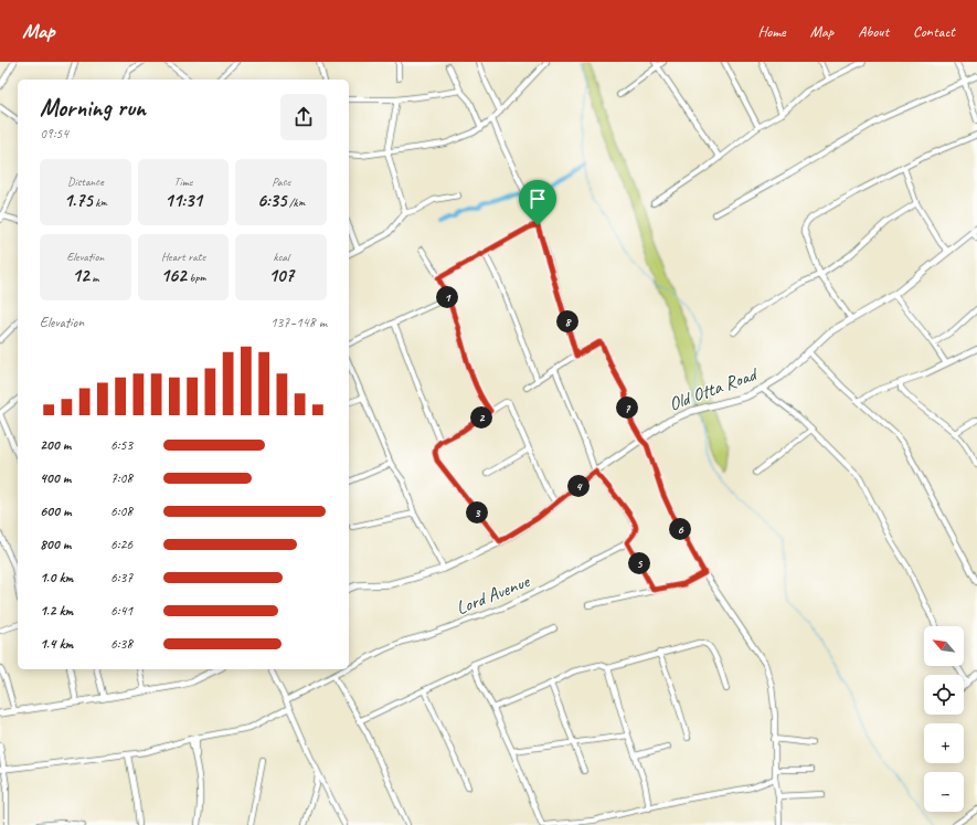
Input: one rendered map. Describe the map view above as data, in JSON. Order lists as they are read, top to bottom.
{
  "streets": {
    "street": ["Old Otta Road", "Lord Avenue"]
  },
  "north": "top left",
  "page": {
    "header": "Map",
    "nav": [
      "Home",
      "Map",
      "About",
      "Contact"
    ],
    "heading": ["Morning run", "09:54"],
    "stats": [
      ["Distance", "1.75 km"],
      ["Time", "11:31"],
      ["Pace", "6:35 /km"],
      ["Elevation", "12 m"],
      ["Heart rate", "162 bpm"],
      ["kcal", "107"]
    ],
    "pins": [
      "1",
      "8",
      "7",
      "2",
      "4",
      "3",
      "6",
      "5"
    ],
    "chart": ["Elevation", "137–148 m"],
    "list": [
      {
        "name": "200 m",
        "note": "6:53"
      },
      {
        "name": "400 m",
        "note": "7:08"
      },
      {
        "name": "600 m",
        "note": "6:08"
      },
      {
        "name": "800 m",
        "note": "6:26"
      },
      {
        "name": "1.0 km",
        "note": "6:37"
      },
      {
        "name": "1.2 km",
        "note": "6:41"
      },
      {
        "name": "1.4 km",
        "note": "6:38"
      }
    ],
    "map_buttons": ["+", "−"]
  }
}
